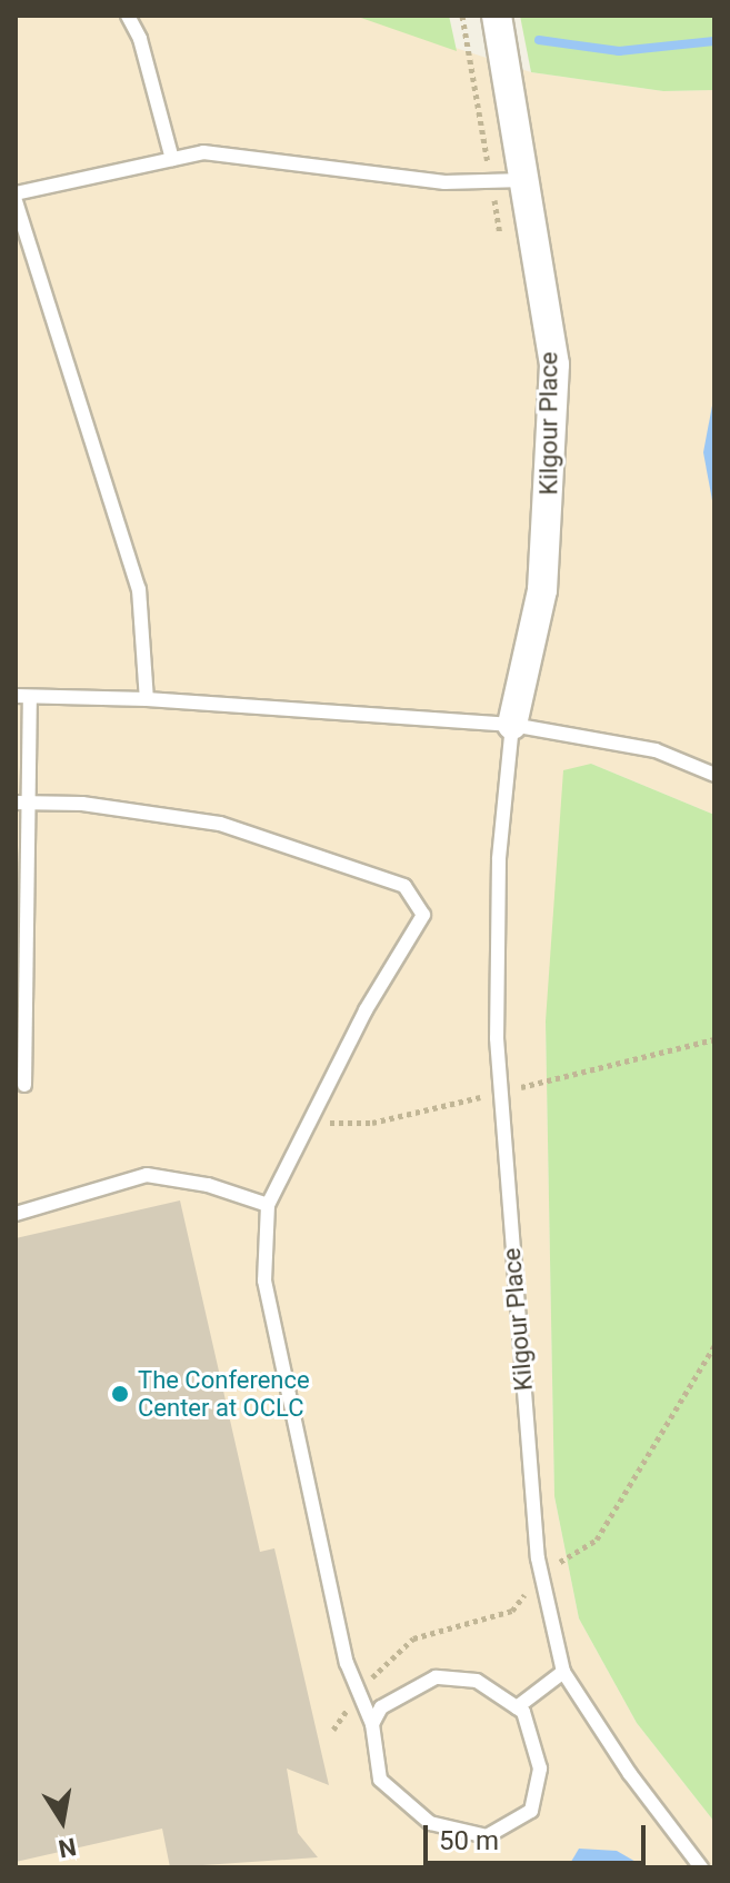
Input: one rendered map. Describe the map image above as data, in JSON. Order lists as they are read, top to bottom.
{
  "streets": {
    "street": ["Kilgour Place"]
  },
  "places": ["The Conference Center at OCLC"],
  "scale_bar": "50 m",
  "north": "bottom"
}
